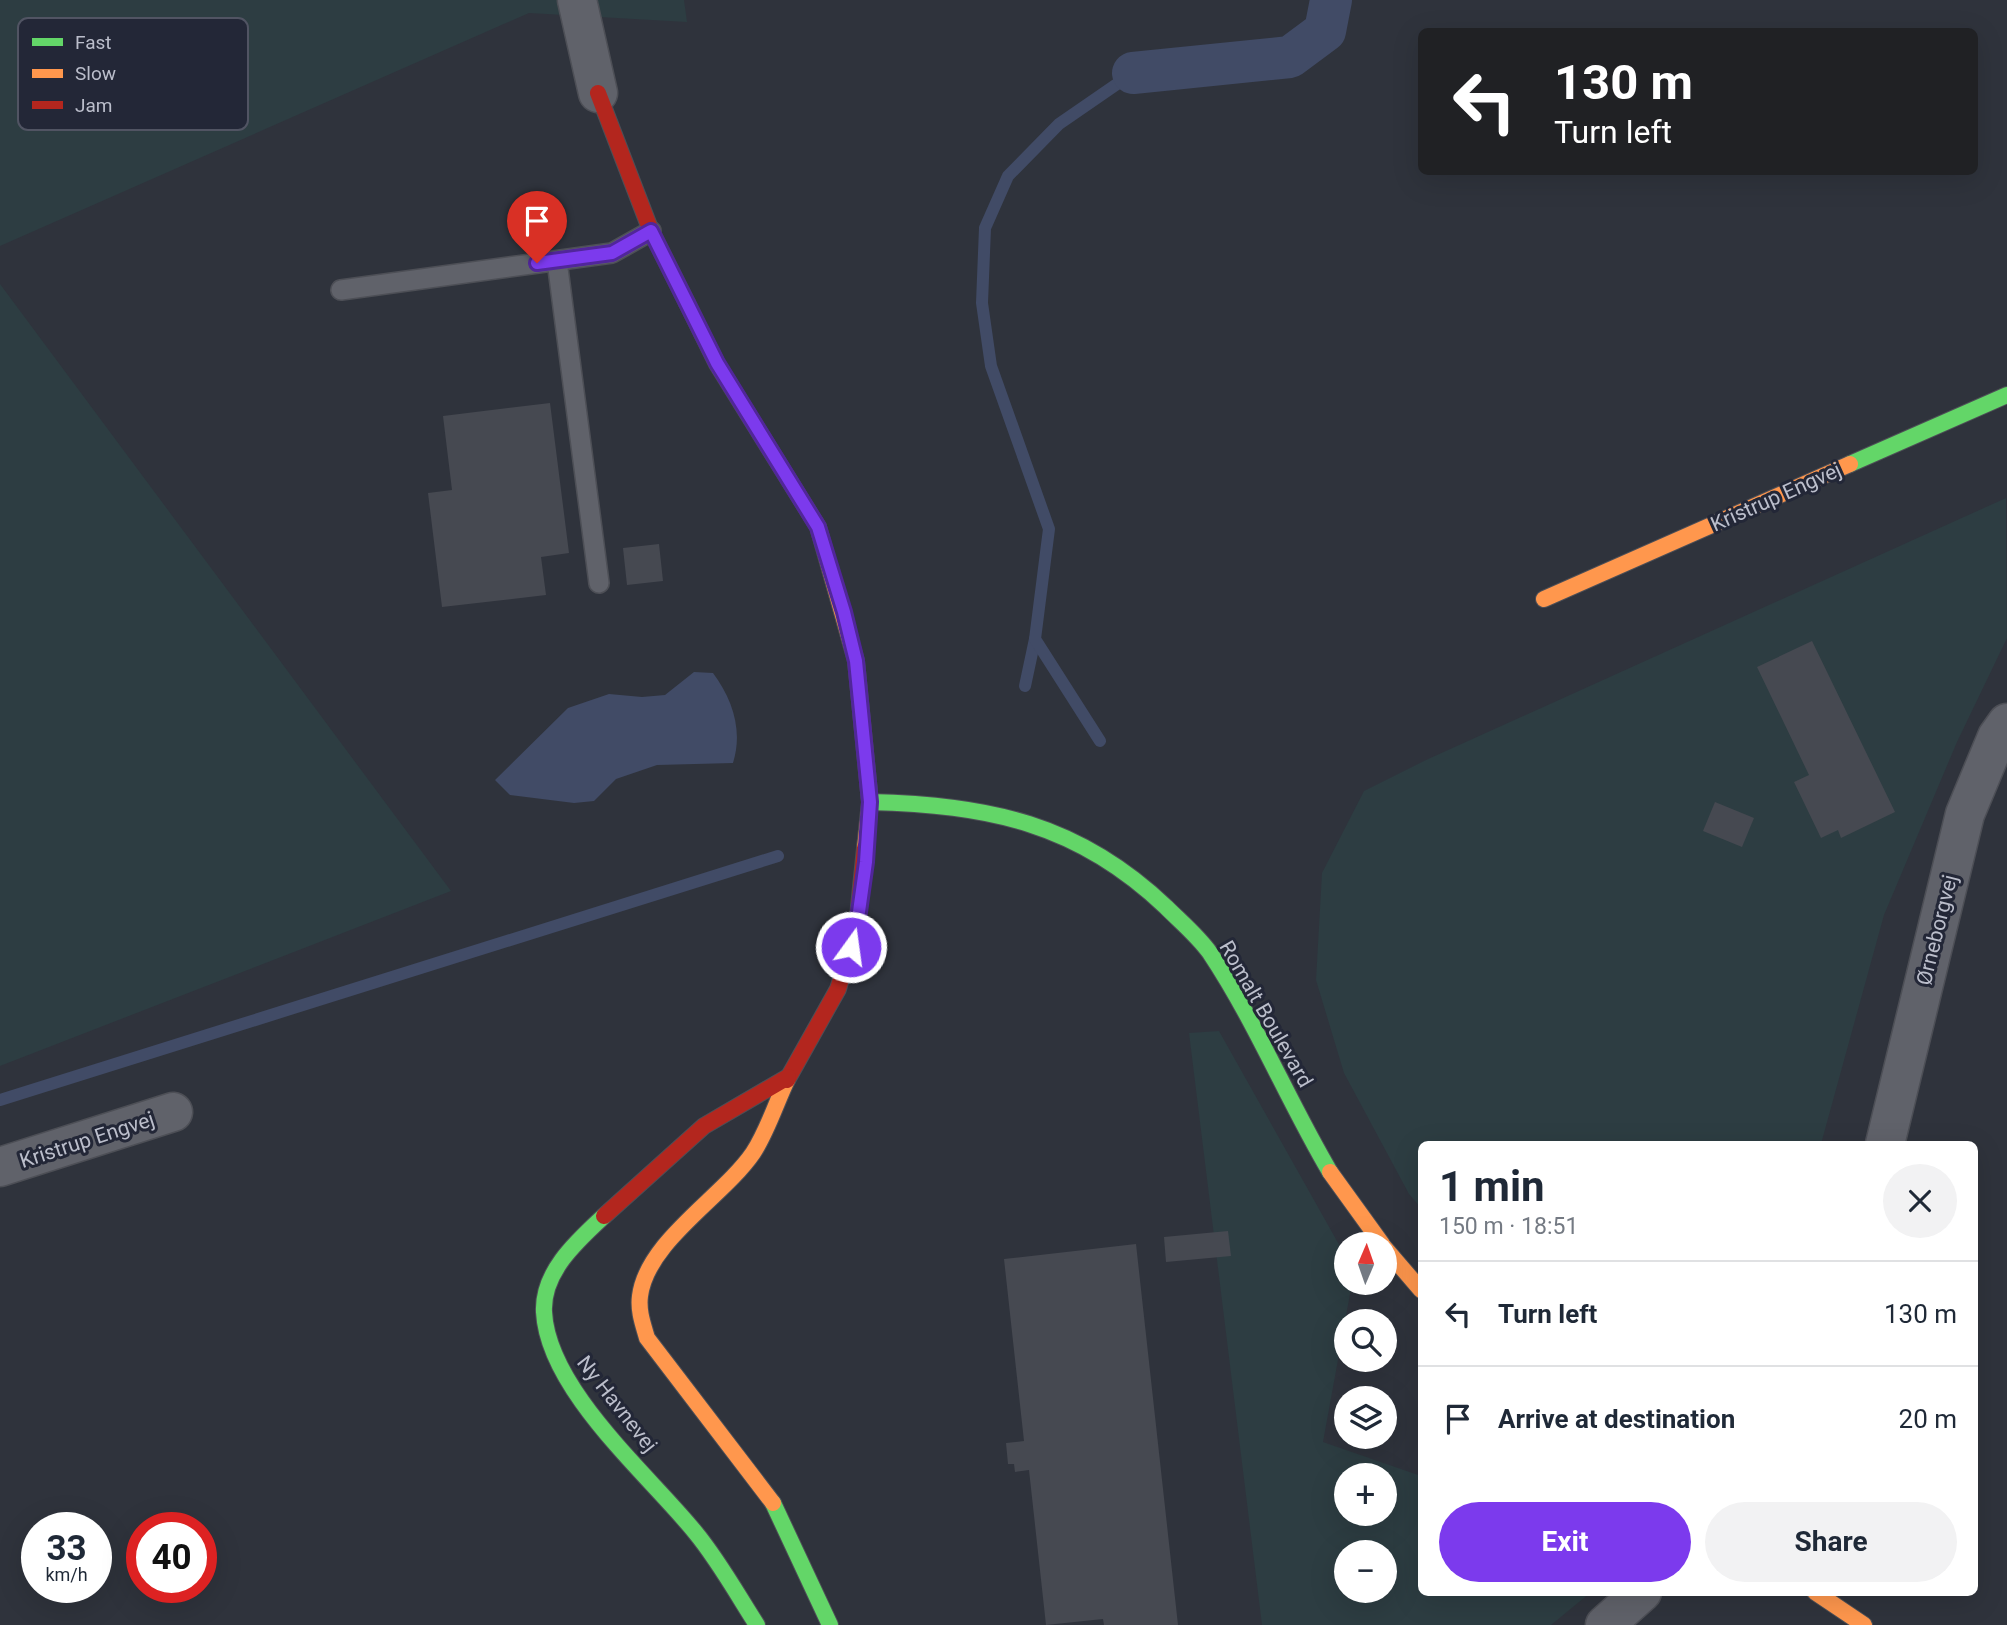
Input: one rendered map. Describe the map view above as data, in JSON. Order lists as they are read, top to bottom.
{
  "streets": {
    "street": [
      "Kristrup Engvej",
      "Ørneborgvej",
      "Romalt Boulevard",
      "Ny Havnevej"
    ]
  },
  "legend": ["Fast", "Slow", "Jam"],
  "north": "top",
  "page": {
    "turn": ["130 m", "Turn left"],
    "heading": ["1 min", "150 m · 18:51"],
    "map_buttons": ["+", "−"],
    "list": [
      {
        "name": "Turn left",
        "value": "130 m"
      },
      {
        "name": "Arrive at destination",
        "value": "20 m"
      }
    ],
    "buttons": ["Exit", "Share"],
    "speed": "33 km/h",
    "limit": "40"
  }
}
